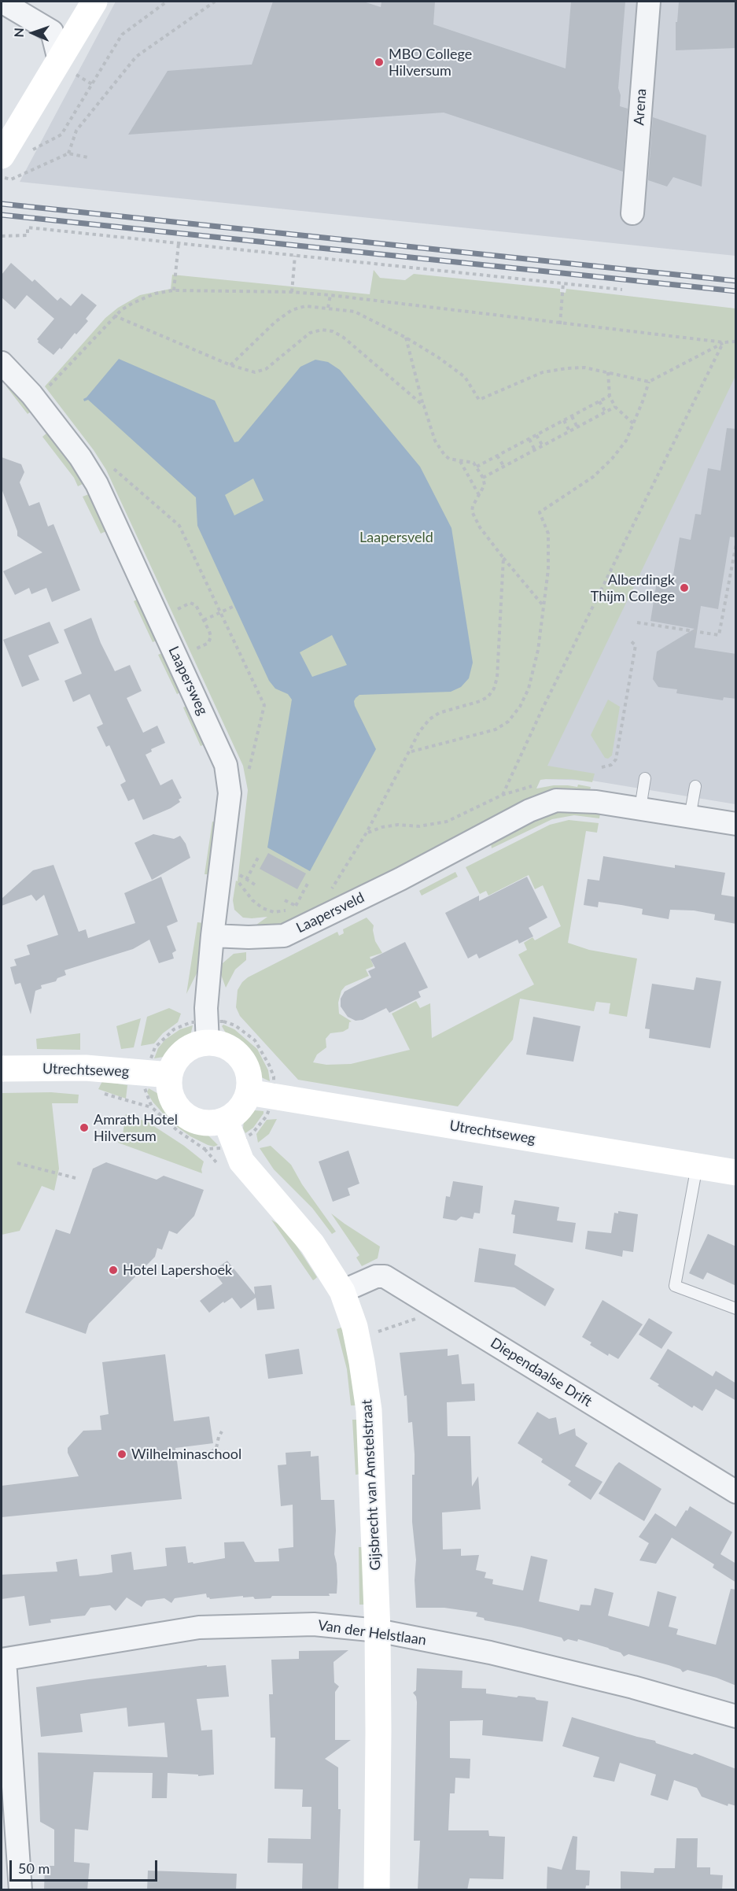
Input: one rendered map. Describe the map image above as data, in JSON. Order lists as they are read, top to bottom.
{
  "streets": {
    "main road": ["Utrechtseweg", "Gijsbrecht van Amstelstraat"],
    "street": [
      "Arena",
      "Laapersweg",
      "Laapersveld",
      "Diependaalse Drift",
      "Van der Helstlaan"
    ]
  },
  "crossings": [
    ["Laapersweg", "Laapersveld"],
    ["Diependaalse Drift", "Gijsbrecht van Amstelstraat"],
    ["Gijsbrecht van Amstelstraat", "Van der Helstlaan"]
  ],
  "parks": ["Laapersveld"],
  "places": [
    "MBO College Hilversum",
    "Alberdingk Thijm College",
    "Amrath Hotel Hilversum",
    "Hotel Lapershoek",
    "Wilhelminaschool"
  ],
  "scale_bar": "50 m",
  "north": "left"
}
